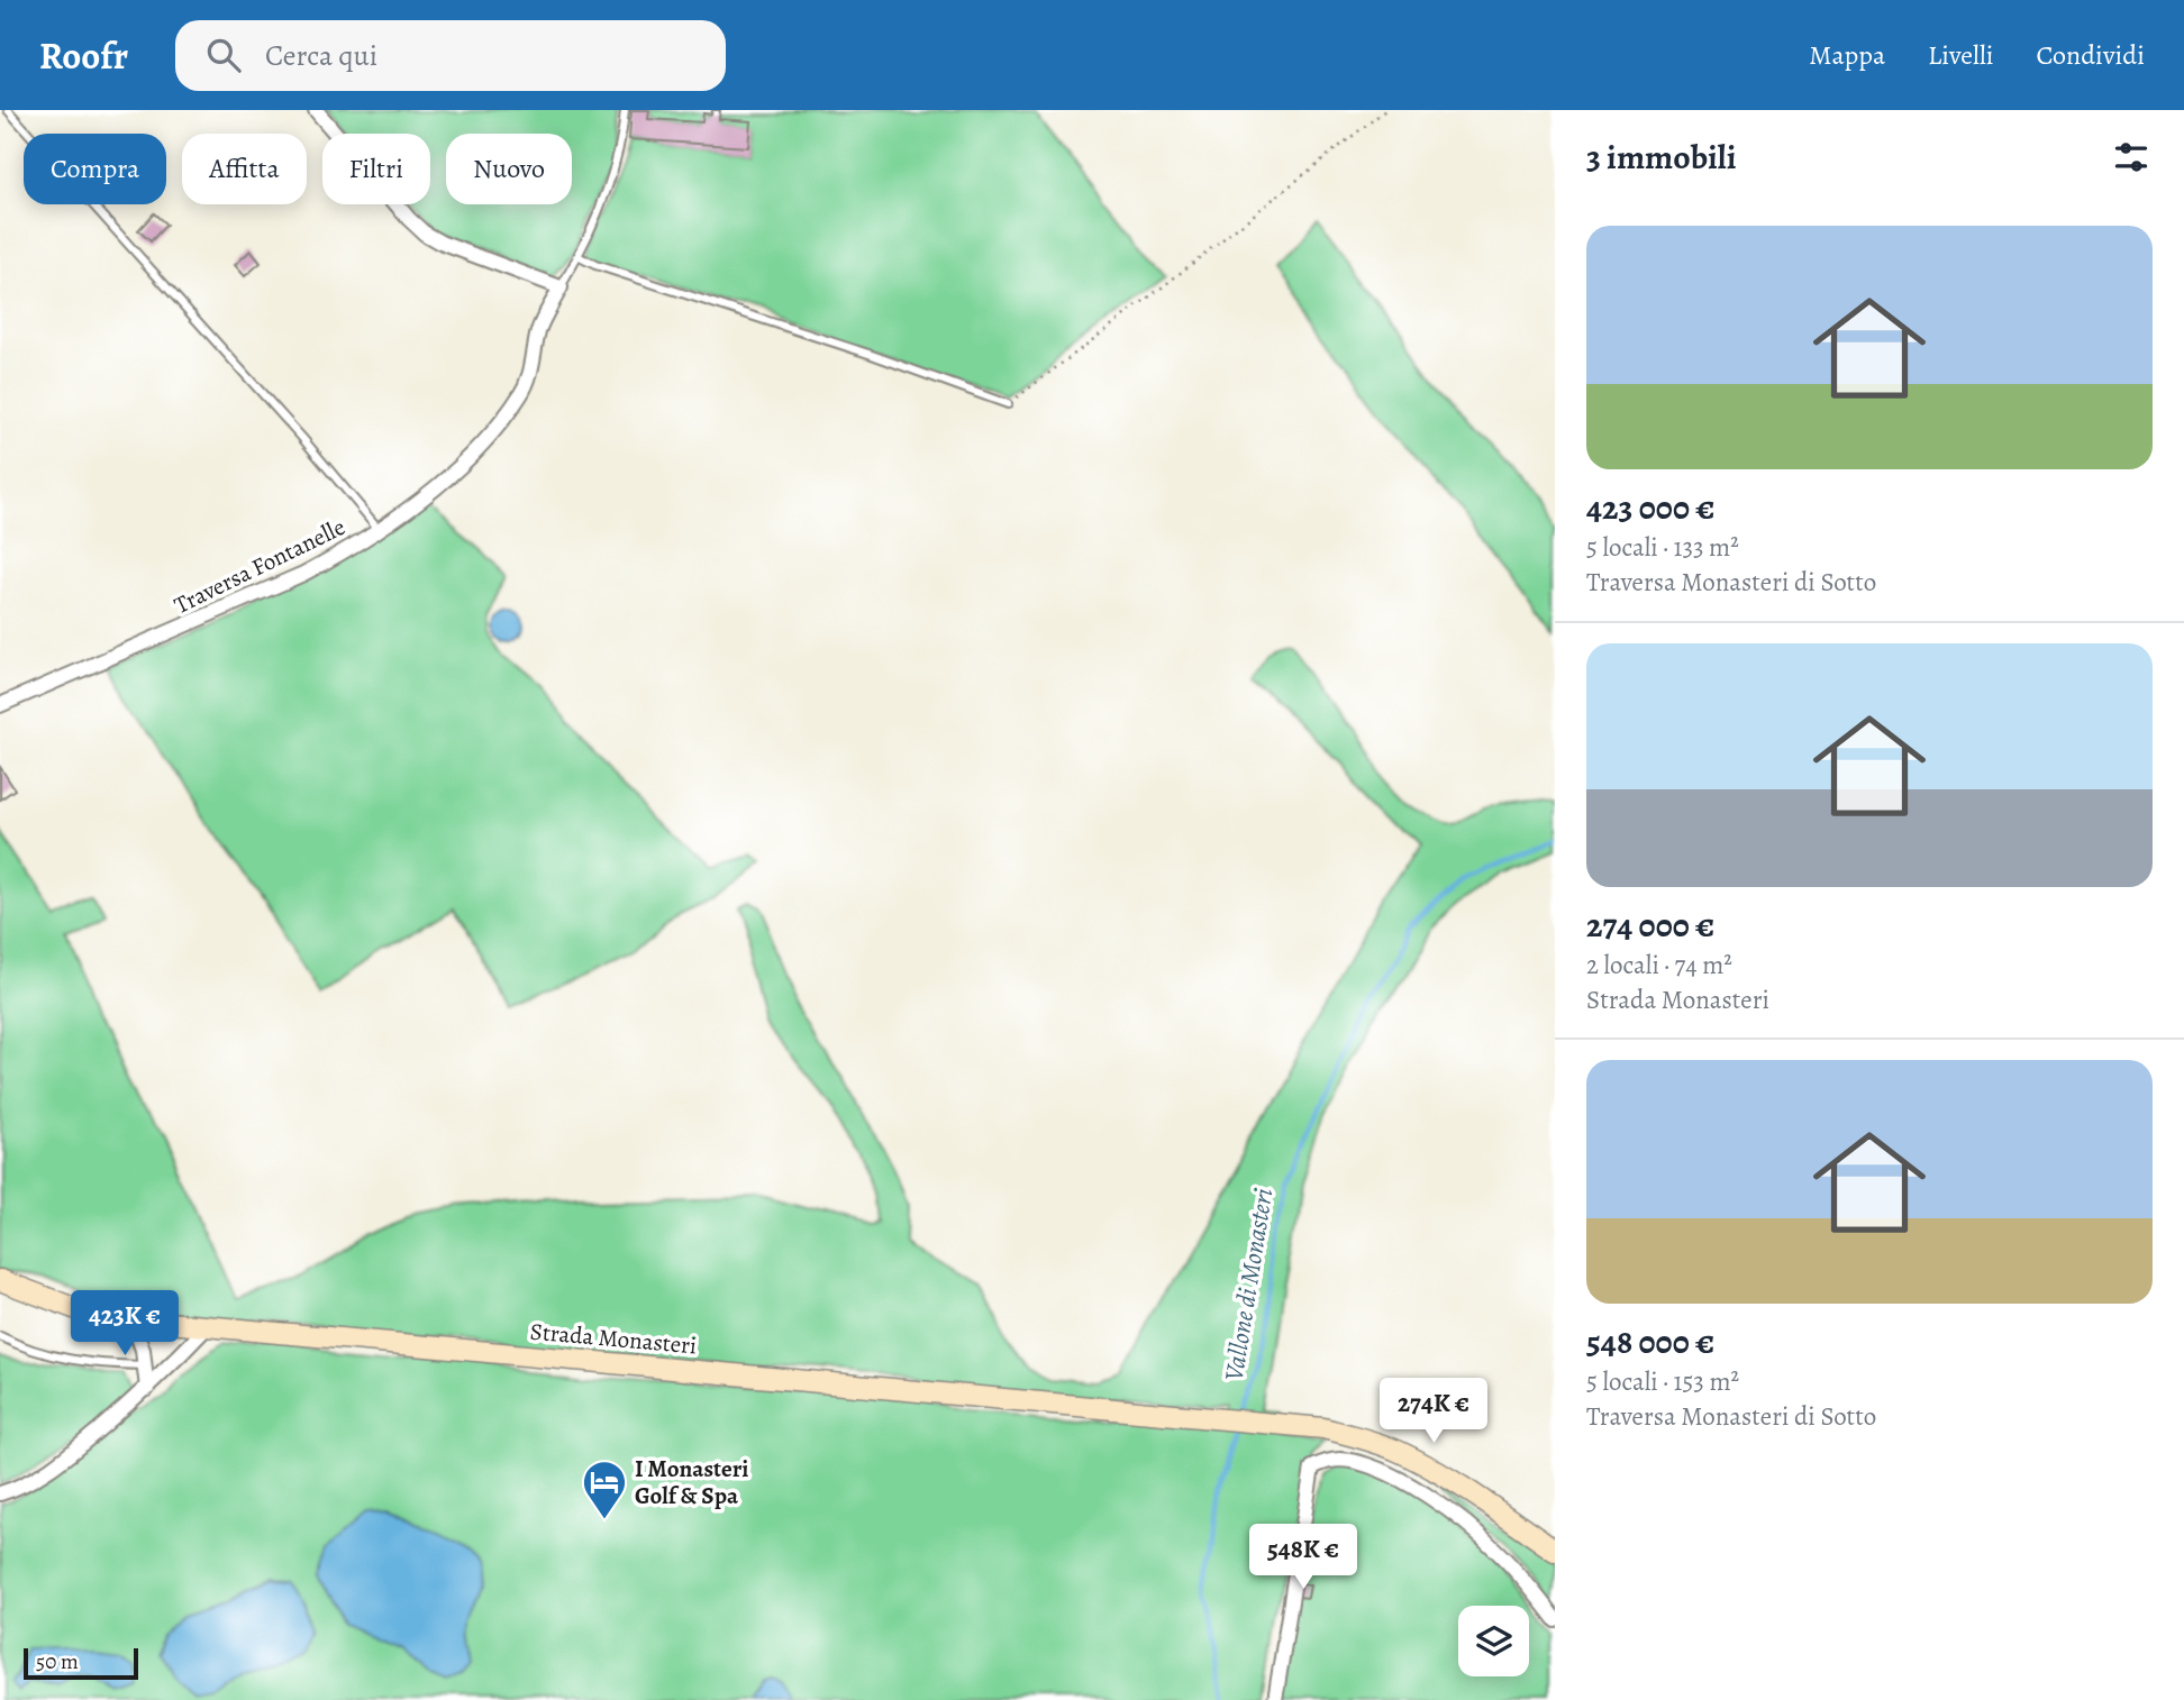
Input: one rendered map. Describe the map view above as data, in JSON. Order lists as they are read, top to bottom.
{
  "streets": {
    "main road": ["Strada Monasteri"],
    "street": ["Traversa Fontanelle"]
  },
  "water": ["Vallone di Monasteri"],
  "places": {
    "hotel": ["I Monasteri Golf & Spa"]
  },
  "scale_bar": "50 m",
  "page": {
    "header": "Roofr",
    "search": "Cerca qui",
    "nav": ["Mappa", "Livelli", "Condividi"],
    "heading": "3 immobili",
    "chip": [
      "Compra",
      "Affitta",
      "Filtri",
      "Nuovo"
    ],
    "list": [
      {
        "name": "423 000 €",
        "note": "5 locali · 133 m² · Traversa Monasteri di Sotto"
      },
      {
        "name": "274 000 €",
        "note": "2 locali · 74 m² · Strada Monasteri"
      },
      {
        "name": "548 000 €",
        "note": "5 locali · 153 m² · Traversa Monasteri di Sotto"
      }
    ],
    "price": ["423K €", "274K €", "548K €"],
    "scale": "50 m"
  }
}
